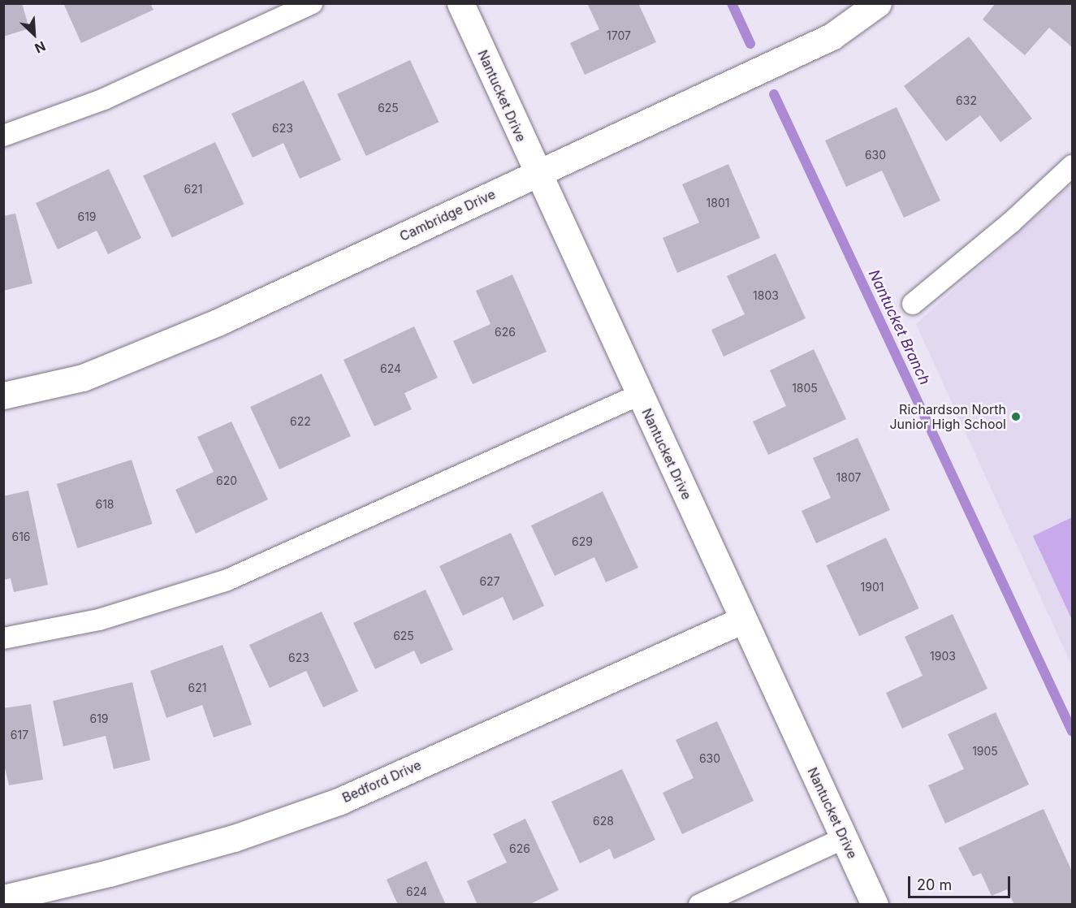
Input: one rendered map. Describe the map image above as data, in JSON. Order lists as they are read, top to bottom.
{
  "streets": {
    "street": ["Nantucket Drive", "Cambridge Drive", "Bedford Drive"]
  },
  "crossings": [
    ["Nantucket Drive", "Cambridge Drive"],
    ["Nantucket Drive", "Bedford Drive"]
  ],
  "water": ["Nantucket Branch"],
  "places": ["Richardson North Junior High School"],
  "house_numbers": [
    "1707",
    "632",
    "625",
    "623",
    "630",
    "621",
    "1801",
    "619",
    "1803",
    "626",
    "624",
    "1805",
    "622",
    "1807",
    "620",
    "618",
    "616",
    "629",
    "627",
    "1901",
    "625",
    "1903",
    "623",
    "621",
    "619",
    "617",
    "1905",
    "630",
    "628",
    "626",
    "624"
  ],
  "scale_bar": "20 m",
  "north": "bottom right"
}
